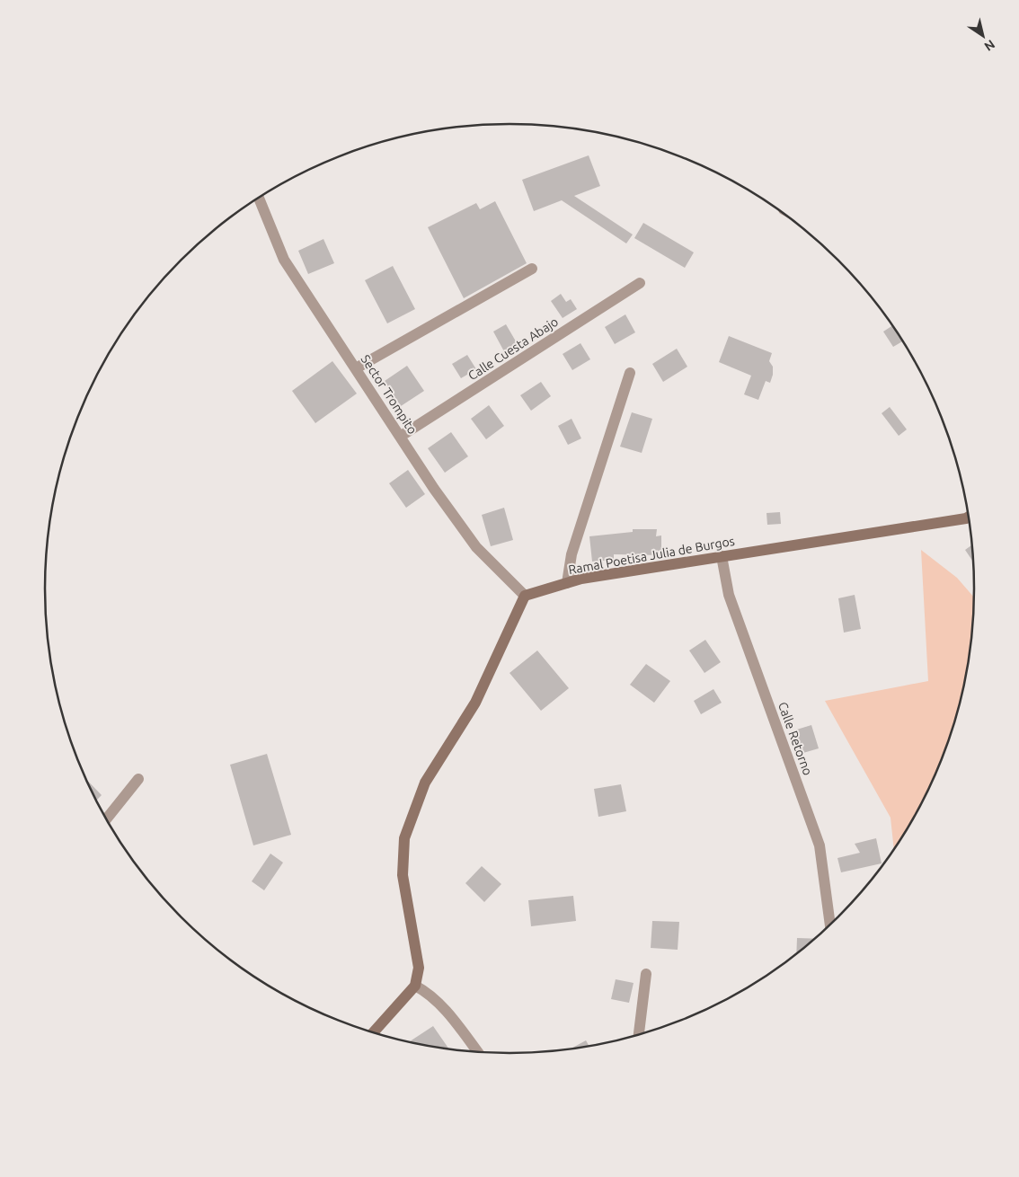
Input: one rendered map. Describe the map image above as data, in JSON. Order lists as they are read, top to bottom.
{
  "streets": {
    "street": [
      "Calle Cuesta Abajo",
      "Sector Trompito",
      "Ramal Poetisa Julia de Burgos",
      "Calle Retorno"
    ]
  },
  "crossings": [
    ["Calle Cuesta Abajo", "Sector Trompito"],
    ["Sector Trompito", "Ramal Poetisa Julia de Burgos"],
    ["Ramal Poetisa Julia de Burgos", "Calle Retorno"]
  ],
  "north": "bottom right"
}
